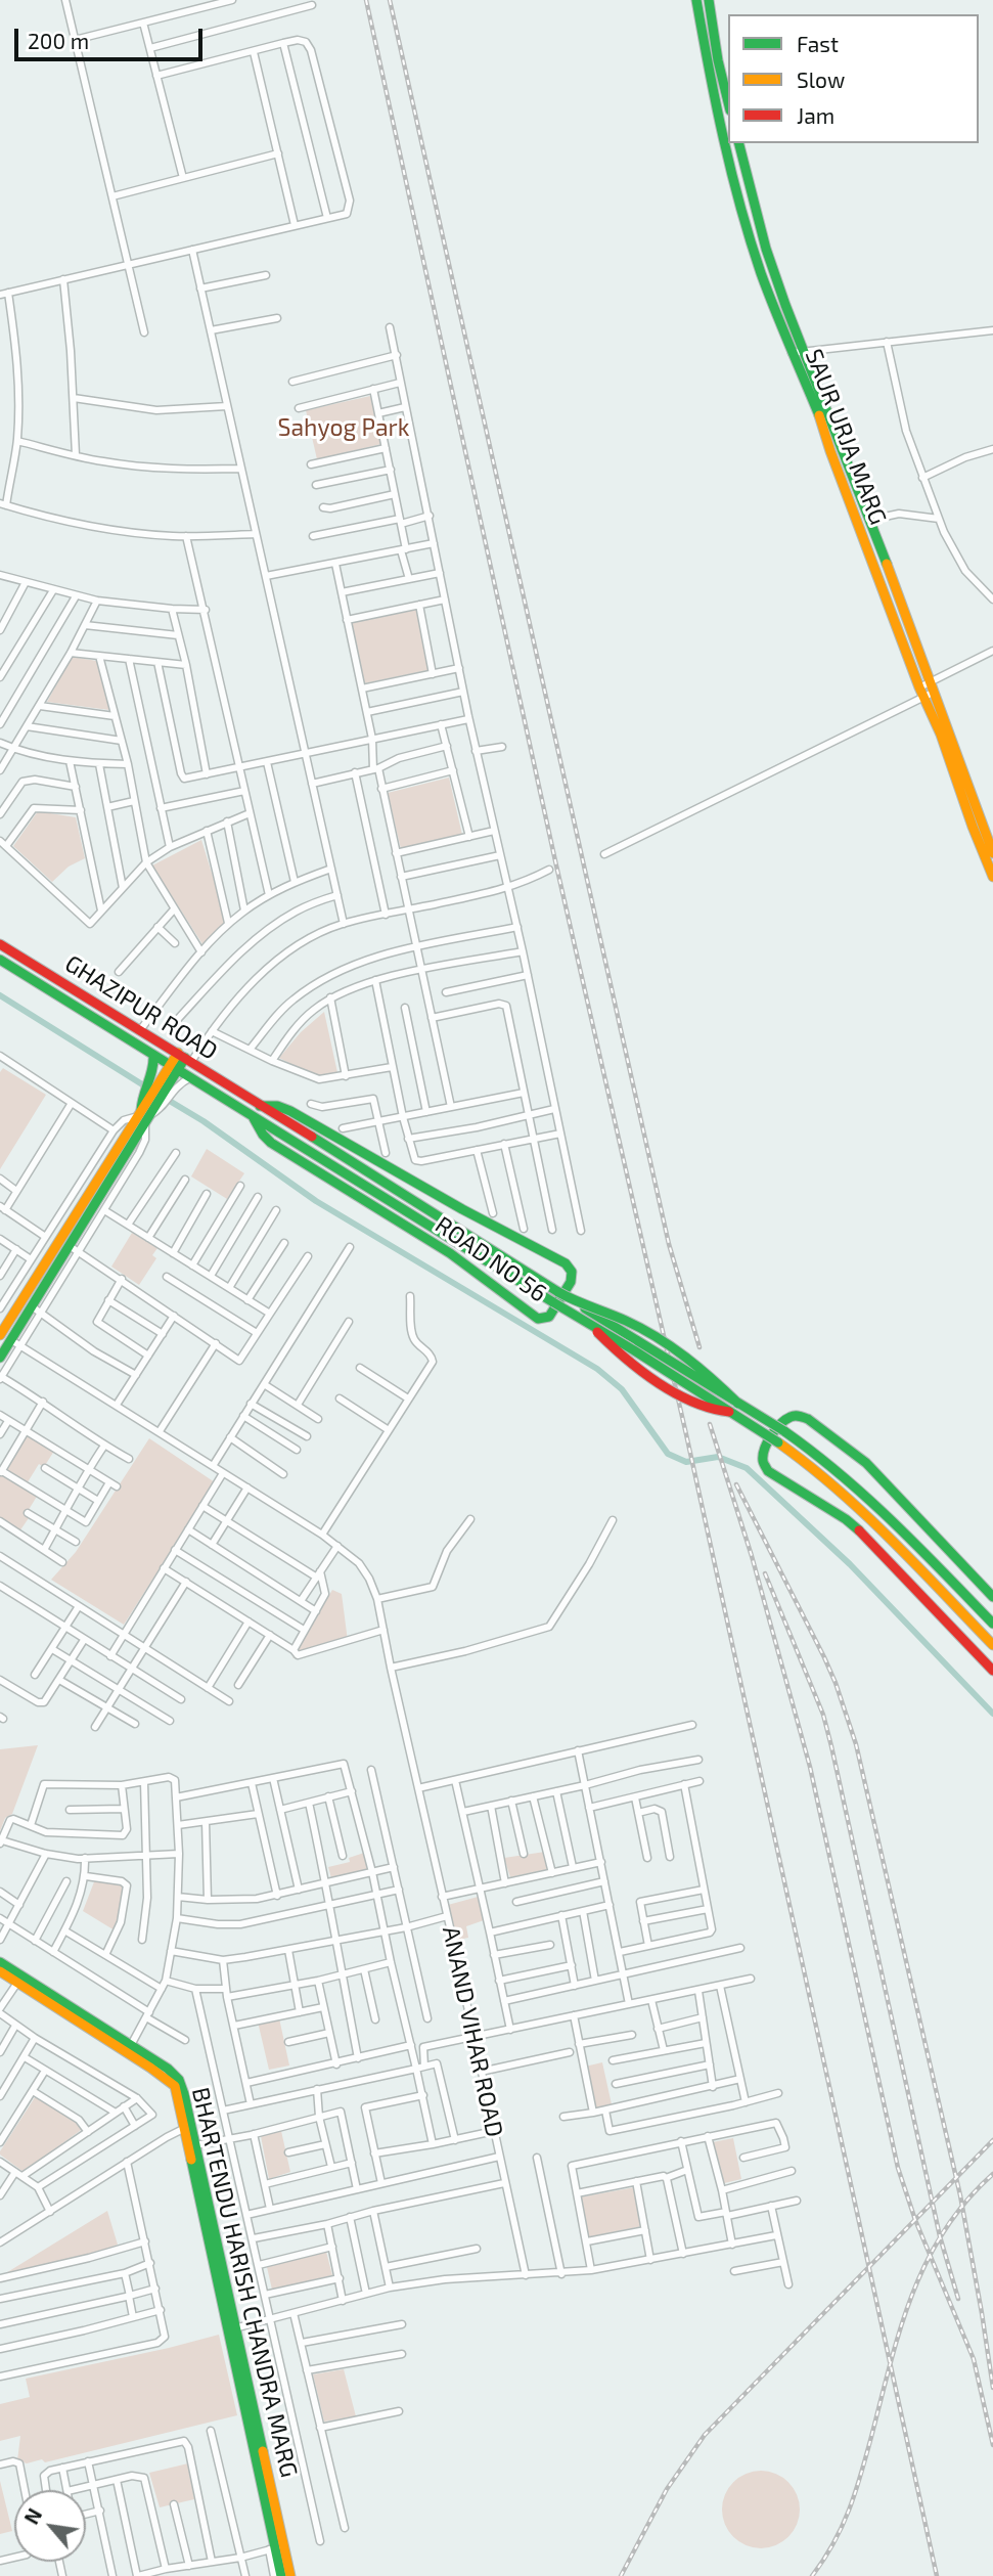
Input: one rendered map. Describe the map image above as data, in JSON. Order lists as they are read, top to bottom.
{
  "streets": {
    "main road": [
      "SAUR URJA MARG",
      "GHAZIPUR ROAD",
      "ROAD NO 56",
      "BHARTENDU HARISH CHANDRA MARG"
    ],
    "street": ["ANAND VIHAR ROAD"]
  },
  "crossings": [
    ["GHAZIPUR ROAD", "ROAD NO 56"]
  ],
  "parks": ["Sahyog Park"],
  "legend": ["Fast", "Slow", "Jam"],
  "scale_bar": "200 m",
  "north": "top left"
}
